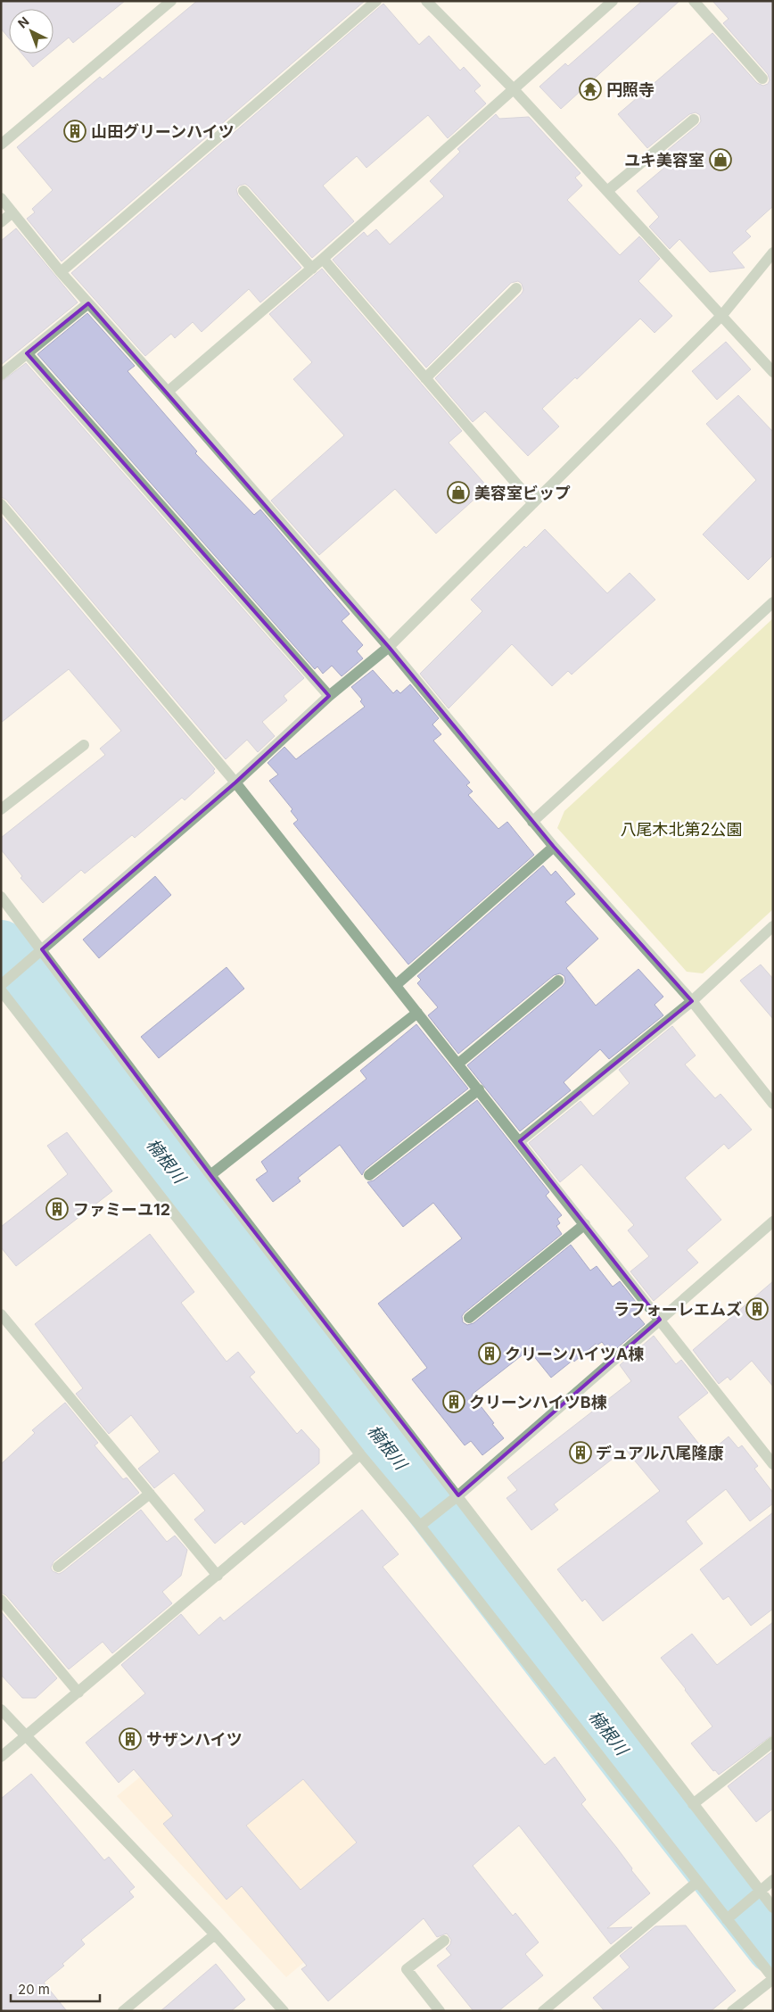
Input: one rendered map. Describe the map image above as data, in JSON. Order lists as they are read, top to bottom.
{
  "water": ["楠根川"],
  "parks": ["八尾木北第2公園"],
  "places": {
    "temple": ["円照寺"],
    "building": [
      "山田グリーンハイツ",
      "ファミーユ12",
      "ラフォーレエムズ",
      "クリーンハイツA棟",
      "クリーンハイツB棟",
      "デュアル八尾隆康",
      "サザンハイツ"
    ],
    "shop": ["ユキ美容室", "美容室ビップ"]
  },
  "scale_bar": "20 m",
  "north": "top left"
}
